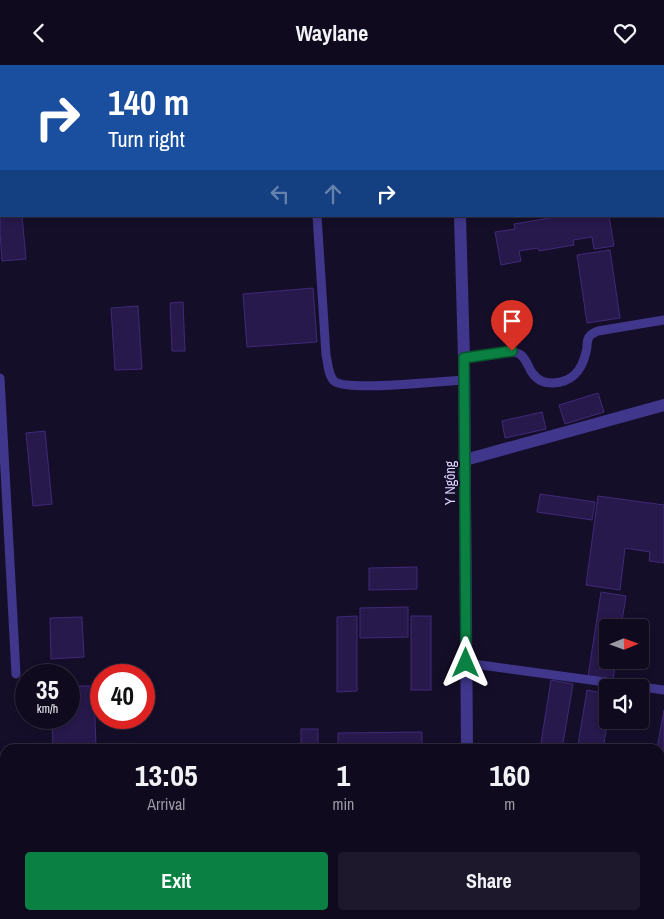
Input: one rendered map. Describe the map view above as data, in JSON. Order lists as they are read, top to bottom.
{
  "streets": {
    "street": ["Y Ngông"]
  },
  "north": "right",
  "page": {
    "header": "Waylane",
    "turn": ["140 m", "Turn right"],
    "speed": "35 km/h",
    "limit": "40",
    "eta": [
      "13:05",
      "Arrival",
      "1",
      "min",
      "160",
      "m"
    ],
    "buttons": ["Exit", "Share"]
  }
}
